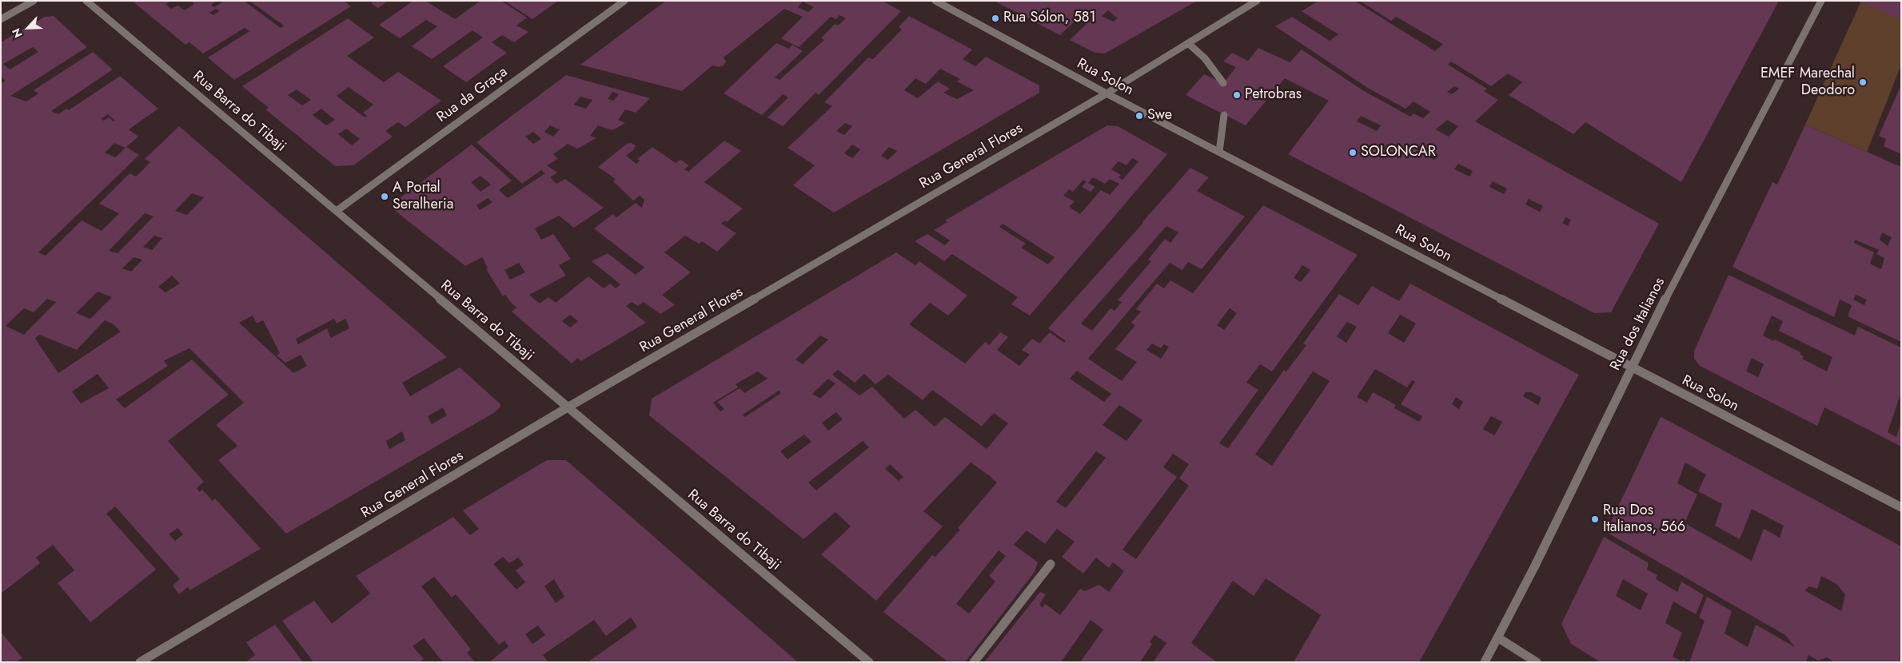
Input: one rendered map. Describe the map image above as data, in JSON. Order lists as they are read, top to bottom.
{
  "streets": {
    "street": [
      "Rua Solon",
      "Rua da Graça",
      "Rua Barra do Tibaji",
      "Rua General Flores",
      "Rua dos Italianos"
    ]
  },
  "crossings": [
    ["Rua Solon", "Rua General Flores"],
    ["Rua Solon", "Rua dos Italianos"],
    ["Rua da Graça", "Rua Barra do Tibaji"],
    ["Rua Barra do Tibaji", "Rua General Flores"]
  ],
  "places": [
    "Rua Sólon, 581",
    "EMEF Marechal Deodoro",
    "Petrobras",
    "Swe",
    "SOLONCAR",
    "A Portal Seralheria",
    "Rua Dos Italianos, 566"
  ],
  "north": "bottom left"
}
